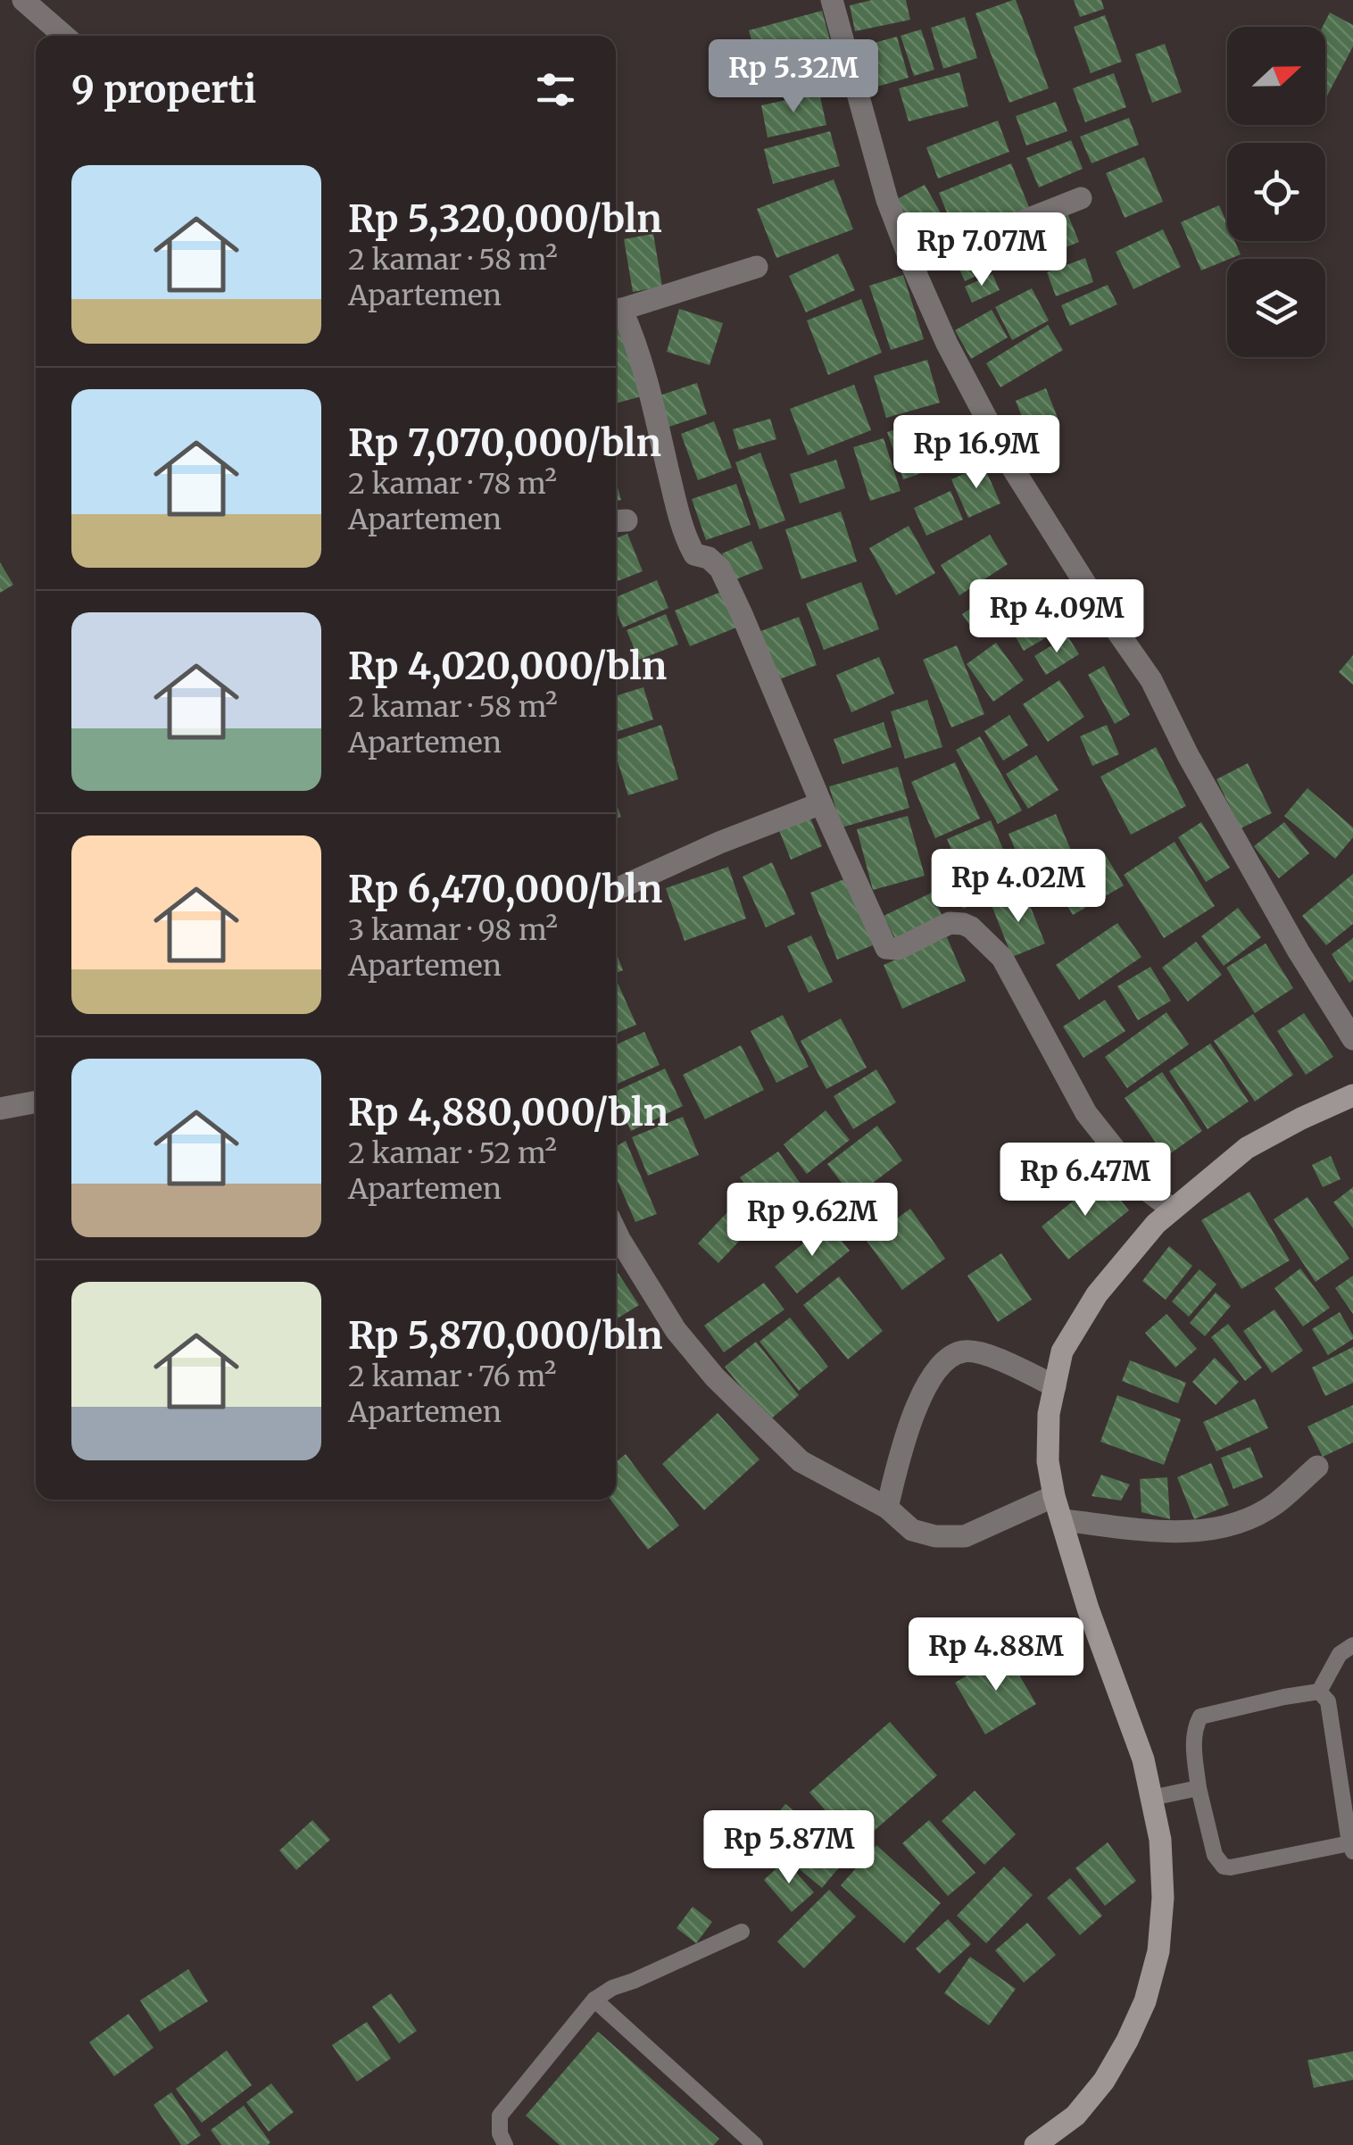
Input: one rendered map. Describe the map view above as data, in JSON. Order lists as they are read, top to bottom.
{
  "north": "right",
  "page": {
    "heading": "9 properti",
    "price": [
      "Rp 5.32M",
      "Rp 7.07M",
      "Rp 16.9M",
      "Rp 4.09M",
      "Rp 4.02M",
      "Rp 6.47M",
      "Rp 9.62M",
      "Rp 4.88M",
      "Rp 5.87M"
    ],
    "list": [
      {
        "name": "Rp 5,320,000/bln",
        "note": "2 kamar · 58 m² · Apartemen"
      },
      {
        "name": "Rp 7,070,000/bln",
        "note": "2 kamar · 78 m² · Apartemen"
      },
      {
        "name": "Rp 4,020,000/bln",
        "note": "2 kamar · 58 m² · Apartemen"
      },
      {
        "name": "Rp 6,470,000/bln",
        "note": "3 kamar · 98 m² · Apartemen"
      },
      {
        "name": "Rp 4,880,000/bln",
        "note": "2 kamar · 52 m² · Apartemen"
      },
      {
        "name": "Rp 5,870,000/bln",
        "note": "2 kamar · 76 m² · Apartemen"
      }
    ]
  }
}
